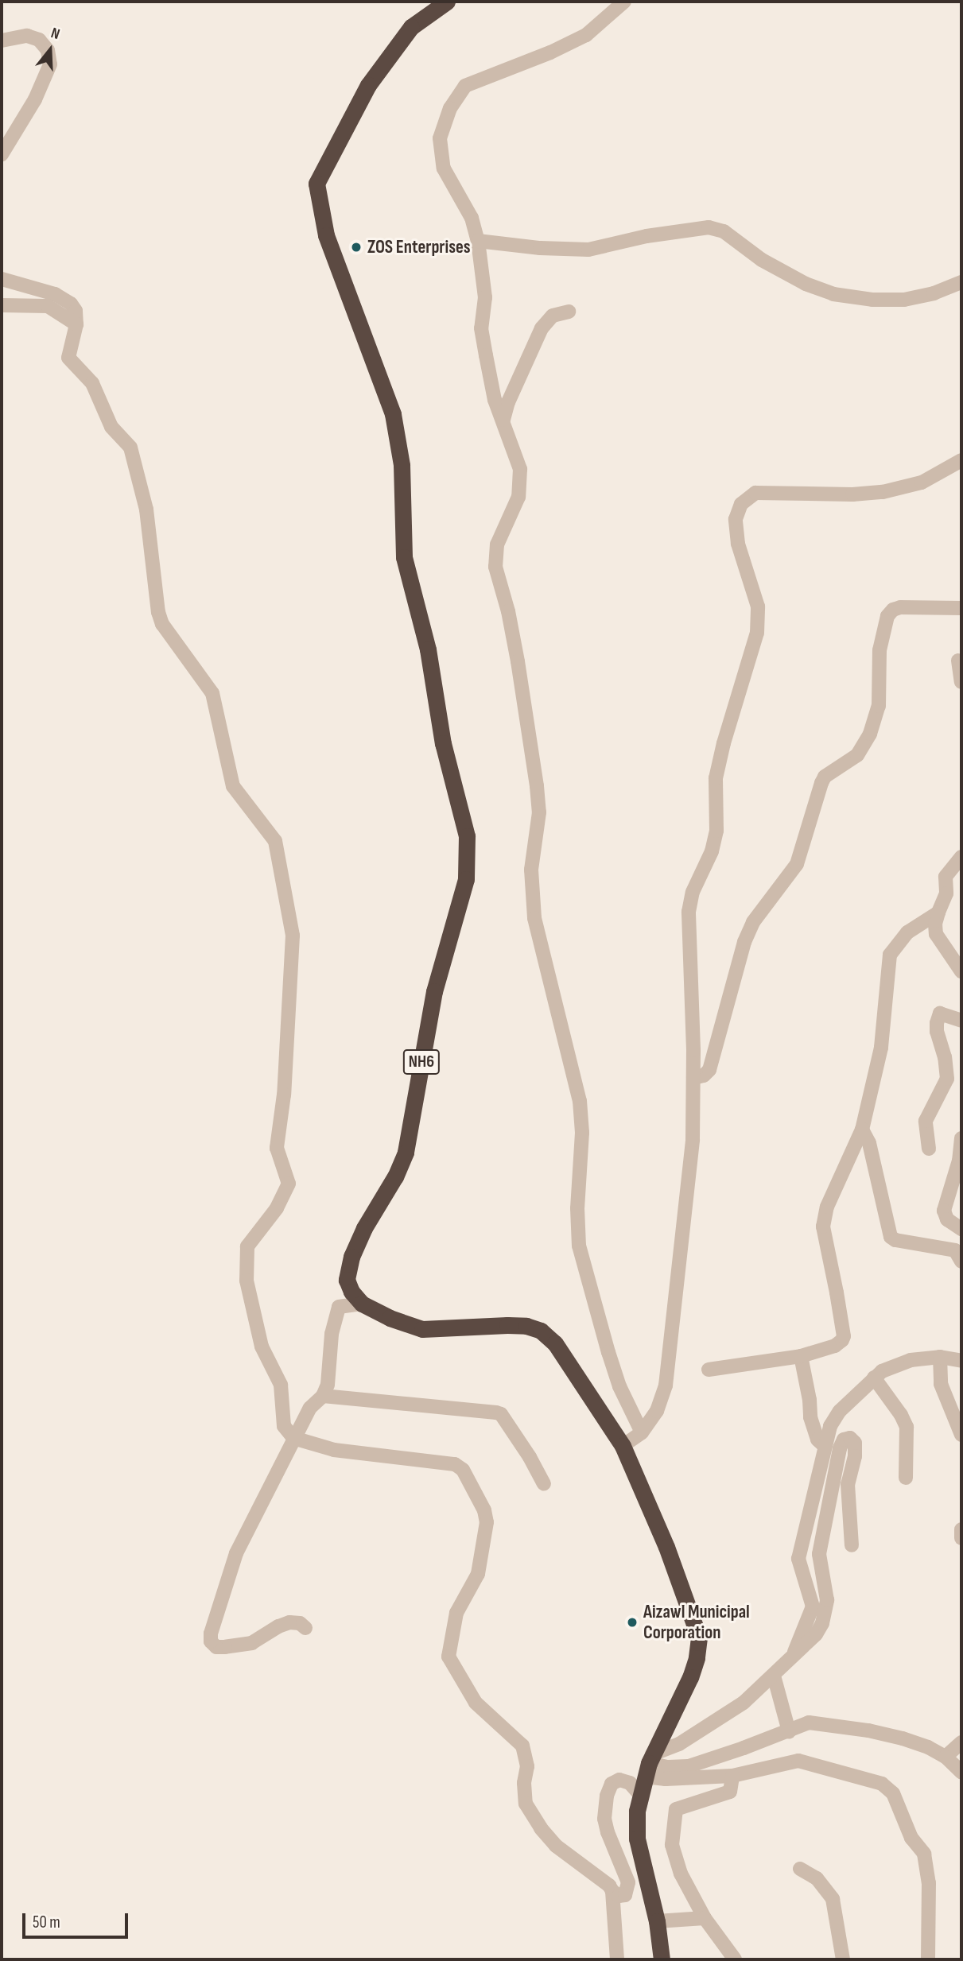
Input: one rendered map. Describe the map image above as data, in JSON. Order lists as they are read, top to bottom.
{
  "streets": {
    "highway": ["NH6"]
  },
  "places": ["ZOS Enterprises", "Aizawl Municipal Corporation"],
  "scale_bar": "50 m",
  "north": "top"
}
